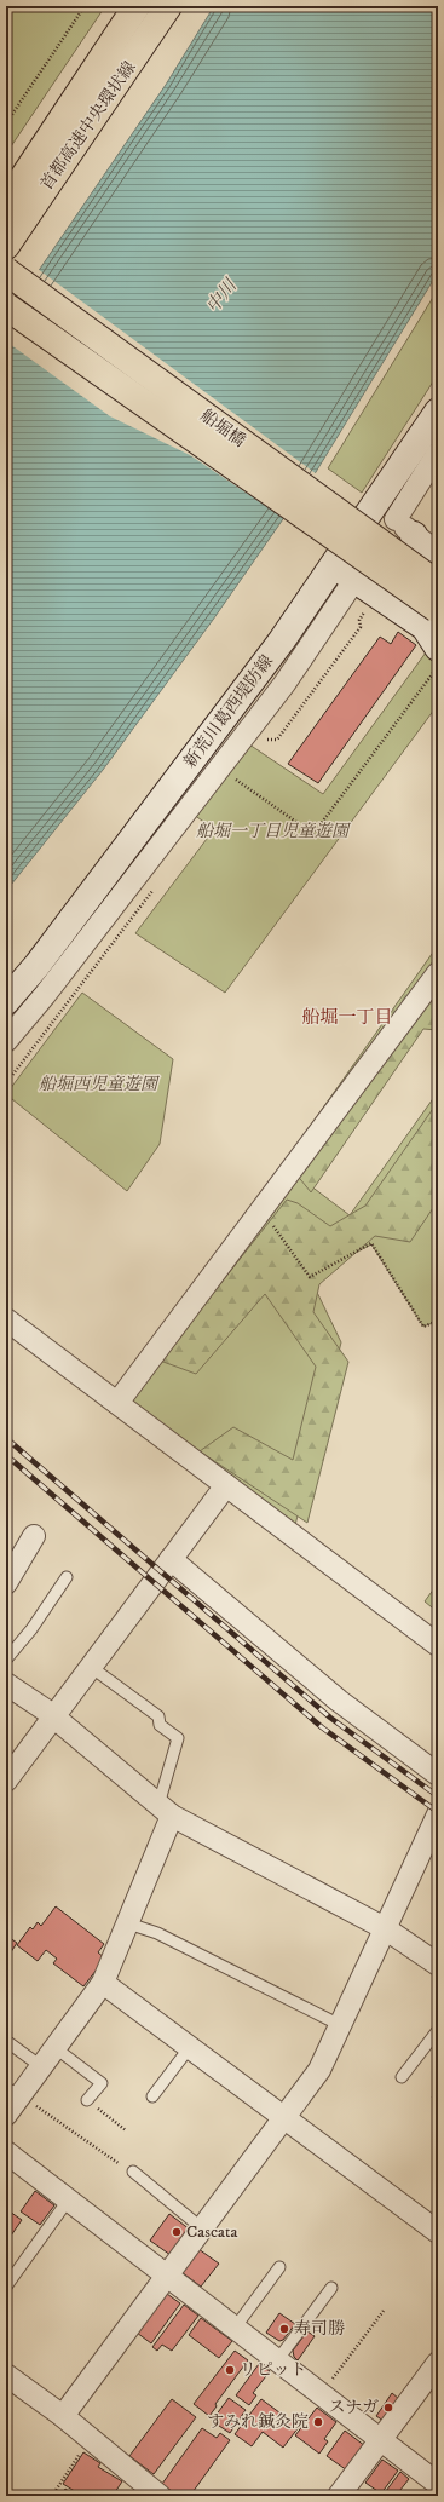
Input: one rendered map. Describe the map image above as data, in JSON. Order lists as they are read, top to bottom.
{
  "streets": {
    "main road": ["首都高速中央環状線", "船堀橋", "新荒川葛西堤防線"]
  },
  "districts": ["船堀一丁目"],
  "water": ["中川"],
  "parks": ["船堀一丁目児童遊園", "船堀西児童遊園"],
  "places": [
    "Cascata",
    "寿司勝",
    "リピット",
    "スナガ",
    "すみれ鍼灸院"
  ]
}
